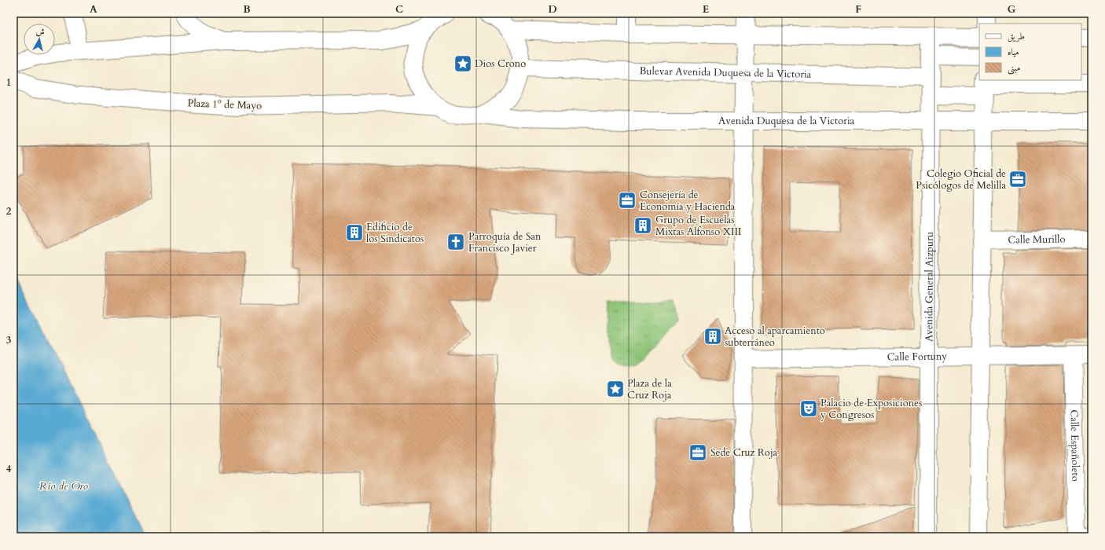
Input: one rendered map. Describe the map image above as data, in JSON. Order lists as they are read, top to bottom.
{
  "streets": {
    "street": [
      "Bulevar Avenida Duquesa de la Victoria",
      "Plaza 1º de Mayo",
      "Avenida Duquesa de la Victoria",
      "Calle Murillo",
      "Avenida General Aizpuru",
      "Calle Fortuny",
      "Calle Españoleto"
    ]
  },
  "crossings": [
    ["Bulevar Avenida Duquesa de la Victoria", "Avenida General Aizpuru"],
    ["Avenida Duquesa de la Victoria", "Avenida General Aizpuru"],
    ["Avenida General Aizpuru", "Calle Fortuny"],
    ["Calle Fortuny", "Calle Españoleto"]
  ],
  "water": ["Río de Oro"],
  "places": {
    "place": ["Dios Crono", "Plaza de la Cruz Roja"],
    "office": ["Colegio Oficial de Psicólogos de Melilla", "Consejería de Economía y Hacienda", "Sede Cruz Roja"],
    "building": ["Grupo de Escuelas Mixtas Alfonso XIII", "Edificio de los Sindicatos", "Acceso al aparcamiento subterráneo"],
    "church": ["Parroquía de San Francisco Javier"],
    "theatre": ["Palacio de Exposiciones y Congresos"]
  },
  "legend": ["طريق", "مياه", "مبنى"],
  "north": "top",
  "grid": {
    "columns": [
      "A",
      "B",
      "C",
      "D",
      "E",
      "F",
      "G"
    ],
    "rows": [
      "1",
      "2",
      "3",
      "4"
    ]
  }
}
